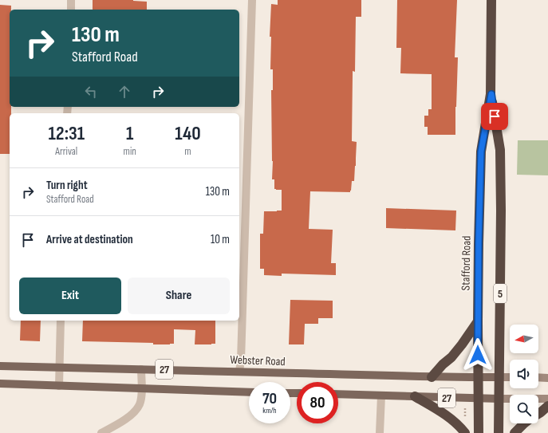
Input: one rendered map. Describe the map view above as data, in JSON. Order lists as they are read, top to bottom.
{
  "streets": {
    "highway": ["Stafford Road", "5"],
    "main road": ["Webster Road", "27"]
  },
  "crossings": [
    ["Stafford Road", "Webster Road"],
    ["Stafford Road", "27"]
  ],
  "north": "left",
  "page": {
    "turn": ["130 m", "Stafford Road"],
    "eta": [
      "12:31",
      "Arrival",
      "1",
      "min",
      "140",
      "m"
    ],
    "list": [
      {
        "name": "Turn right",
        "note": "Stafford Road",
        "value": "130 m"
      },
      {
        "name": "Arrive at destination",
        "value": "10 m"
      }
    ],
    "buttons": ["Exit", "Share"],
    "speed": "70 km/h",
    "limit": "80"
  }
}
